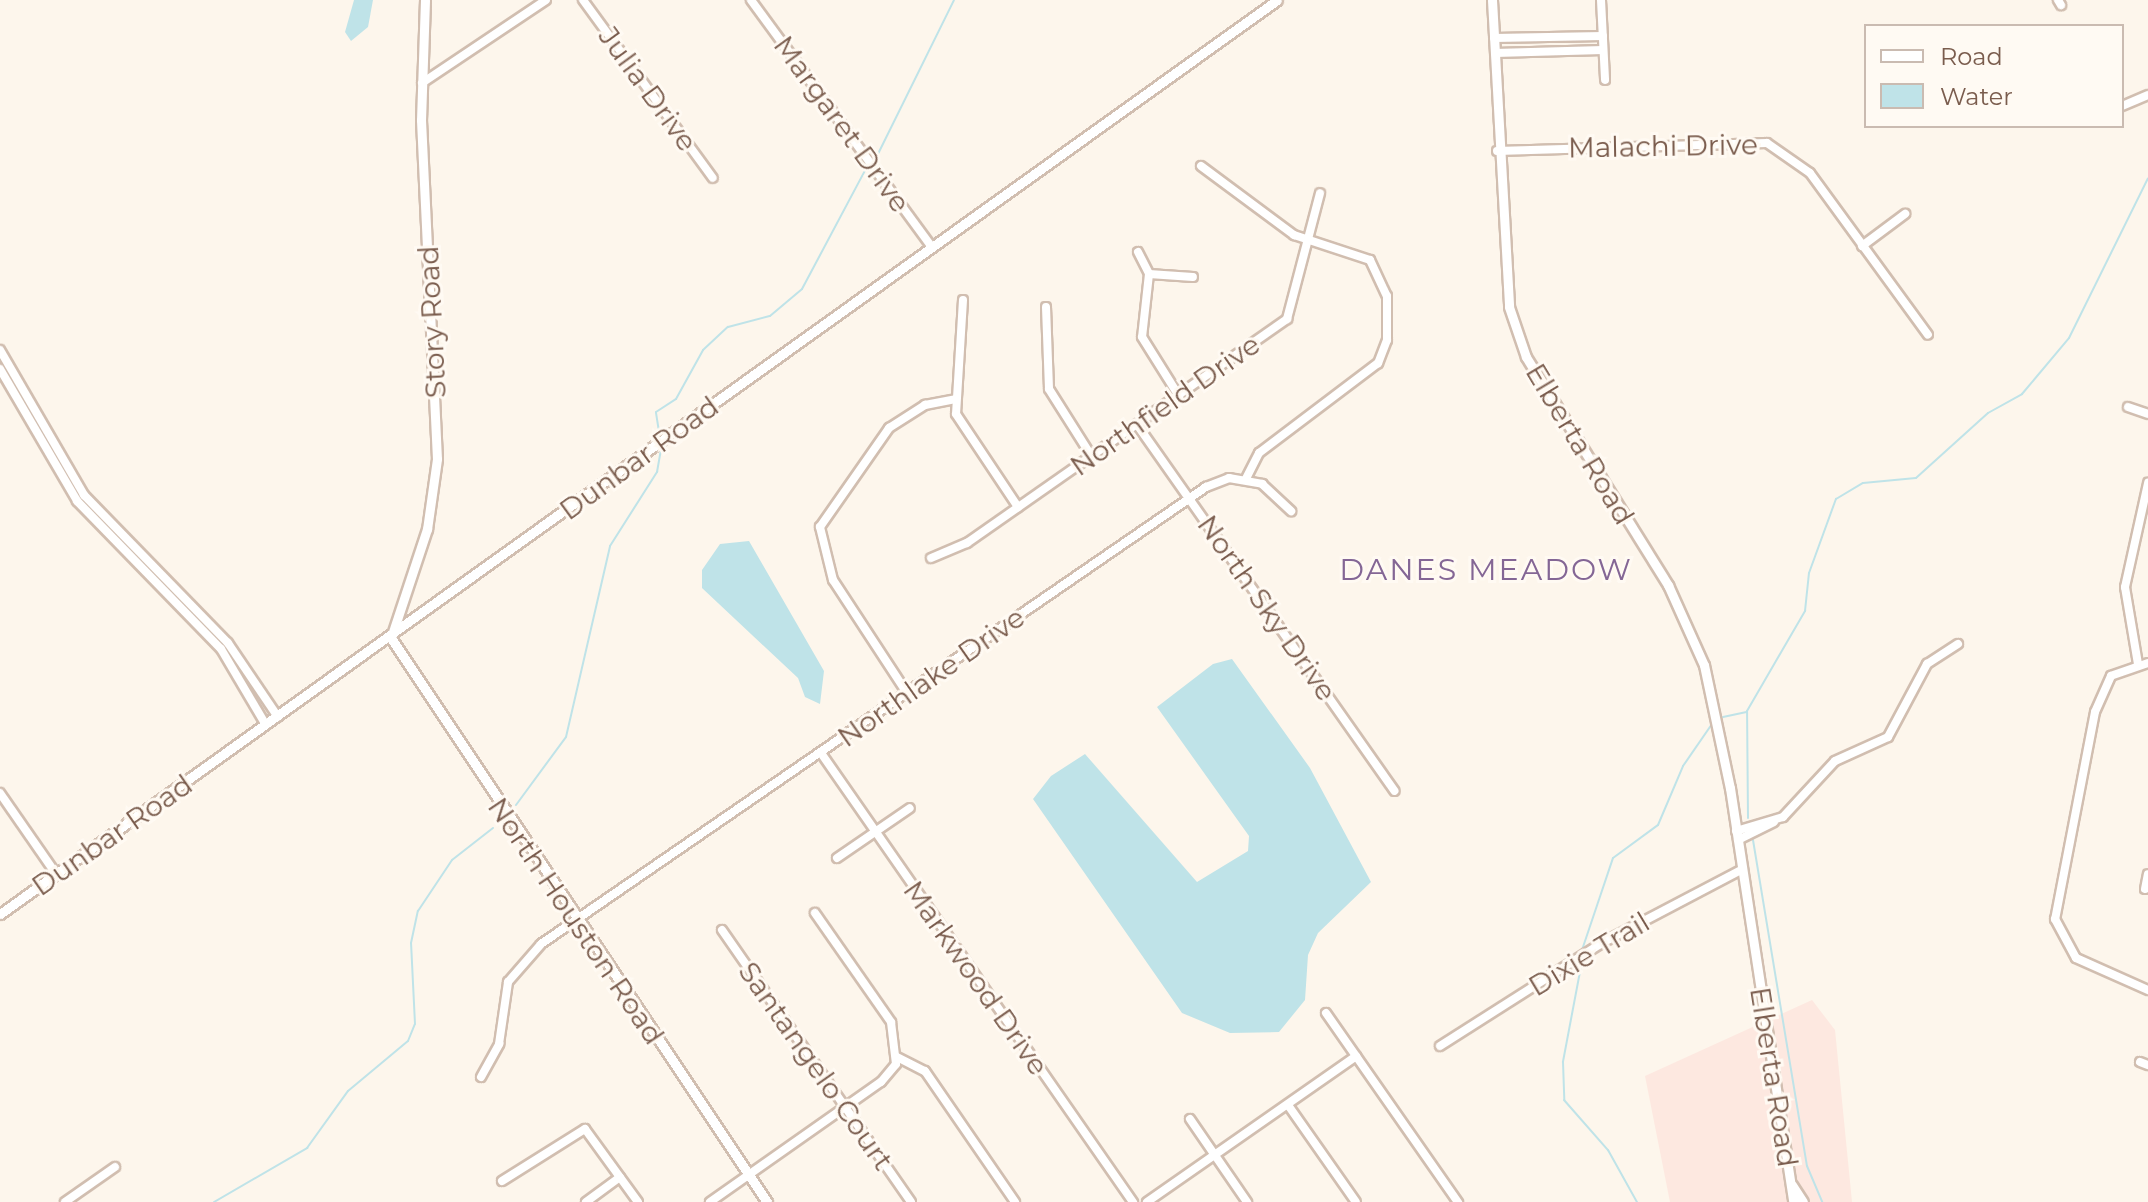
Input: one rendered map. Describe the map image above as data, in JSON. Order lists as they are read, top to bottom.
{
  "streets": {
    "street": [
      "Julia Drive",
      "Margaret Drive",
      "Malachi Drive",
      "Story Road",
      "Northfield Drive",
      "Elberta Road",
      "Dunbar Road",
      "North Sky Drive",
      "Northlake Drive",
      "North Houston Road",
      "Dixie Trail",
      "Markwood Drive",
      "Santangelo Court"
    ]
  },
  "crossings": [
    ["Margaret Drive", "Dunbar Road"],
    ["Malachi Drive", "Elberta Road"],
    ["Story Road", "Dunbar Road"],
    ["Story Road", "North Houston Road"],
    ["Northfield Drive", "North Sky Drive"],
    ["Elberta Road", "Dixie Trail"],
    ["Dunbar Road", "North Houston Road"],
    ["North Sky Drive", "Northlake Drive"],
    ["Northlake Drive", "North Houston Road"],
    ["Northlake Drive", "Markwood Drive"]
  ],
  "districts": ["DANES MEADOW"],
  "legend": ["Road", "Water"]
}
